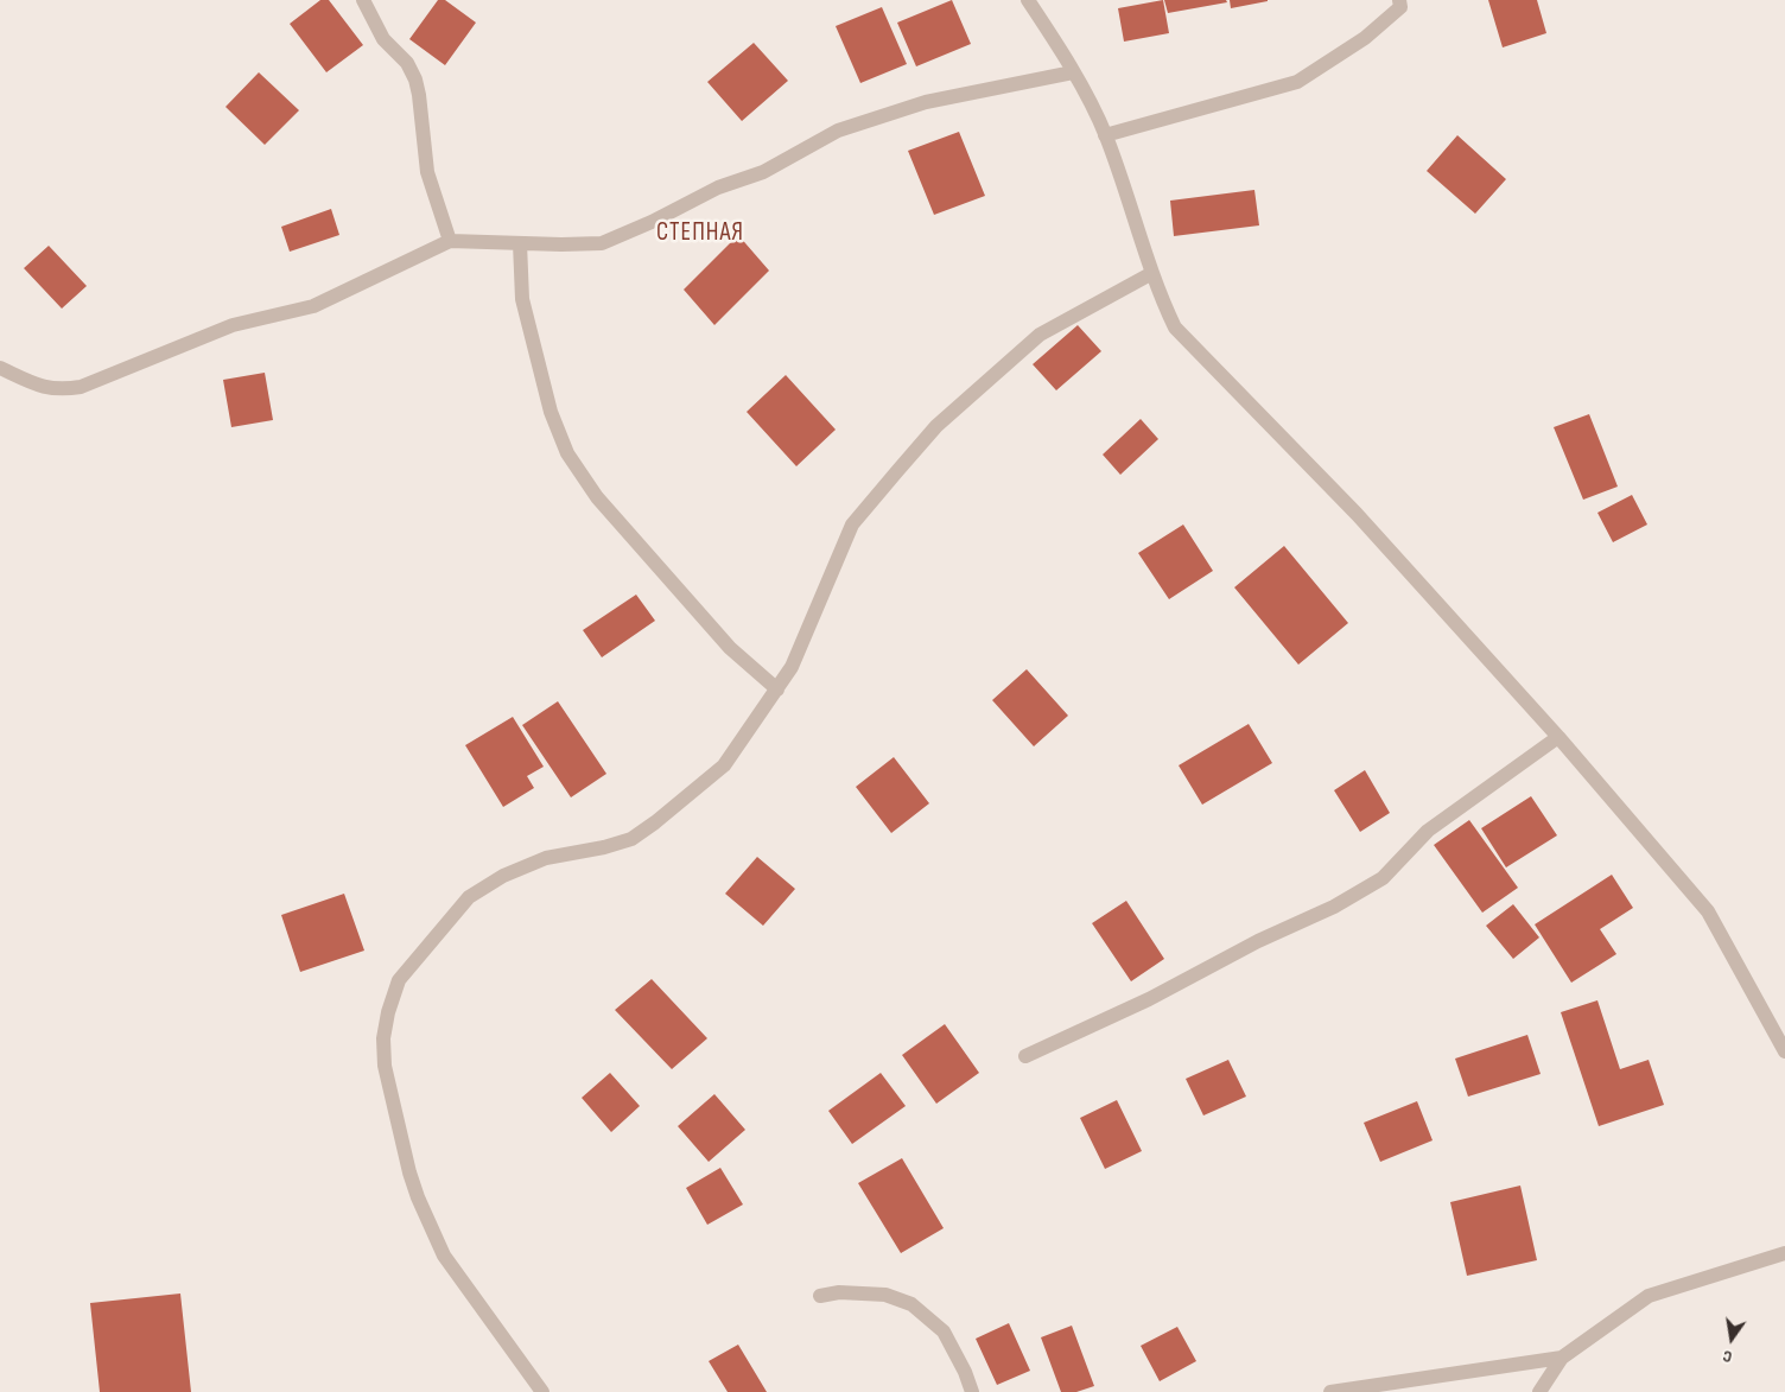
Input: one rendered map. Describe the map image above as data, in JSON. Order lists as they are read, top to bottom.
{
  "districts": ["СТЕПНАЯ"],
  "north": "bottom"
}
